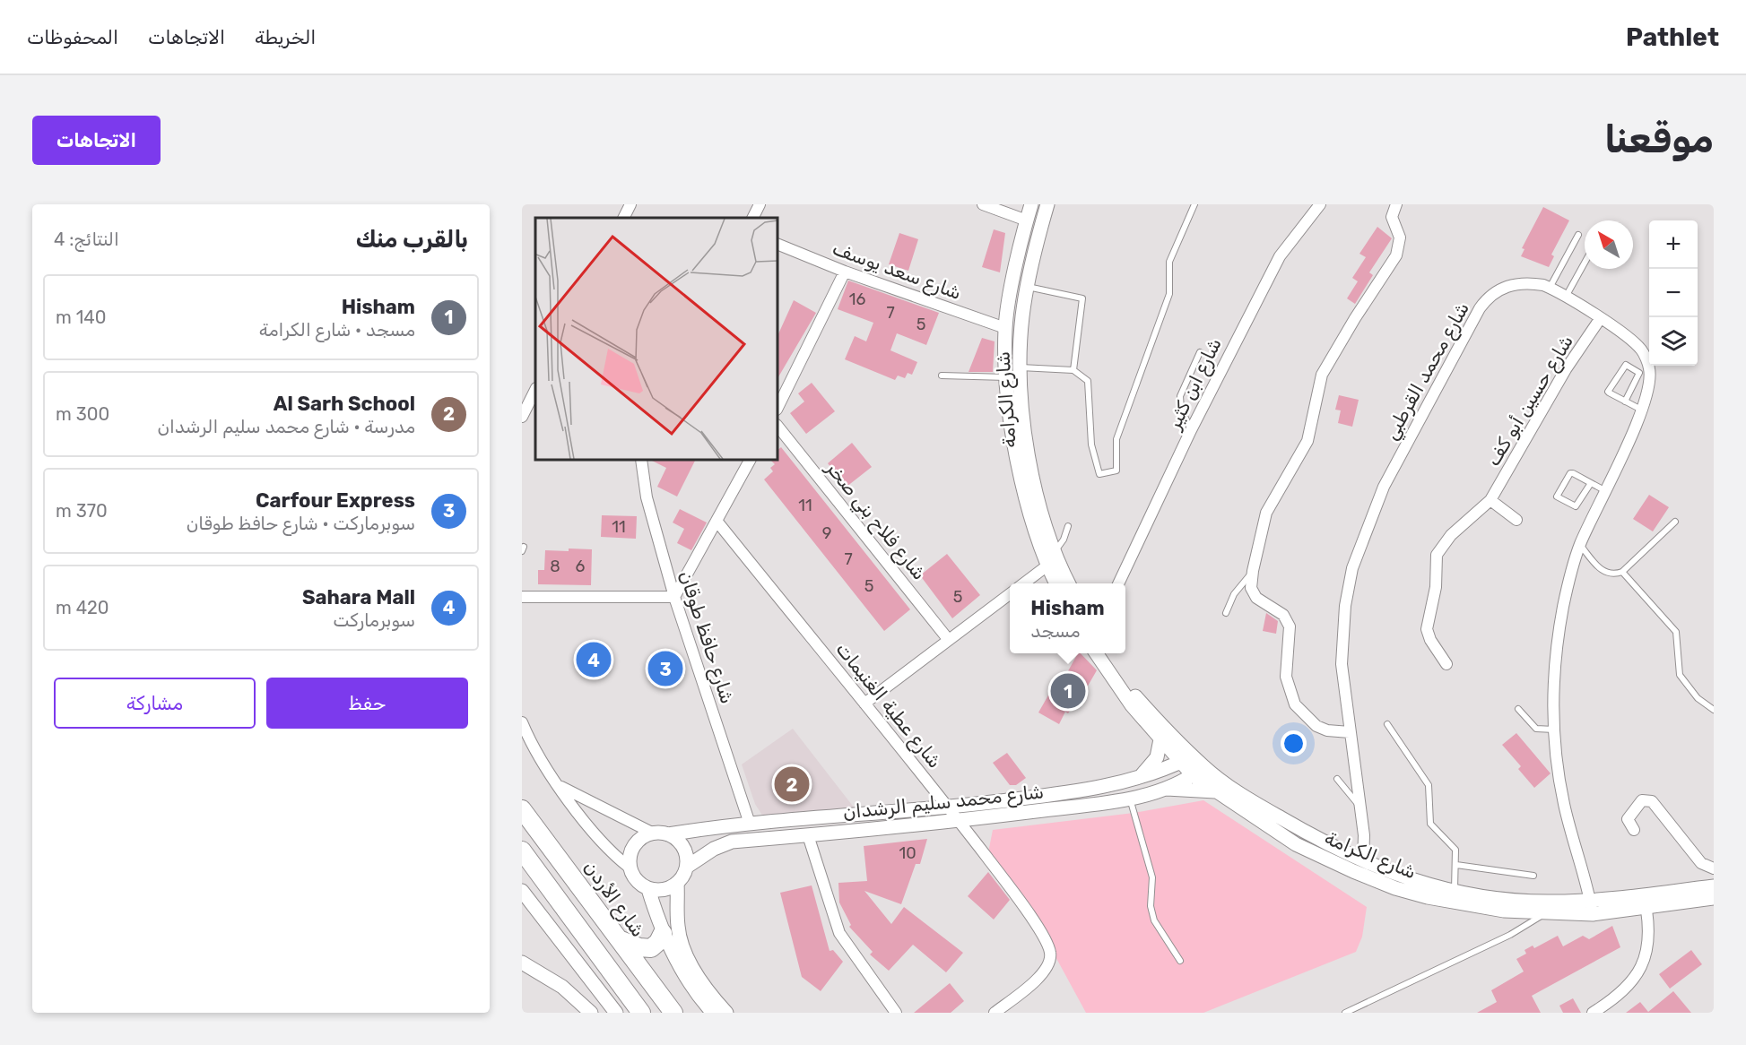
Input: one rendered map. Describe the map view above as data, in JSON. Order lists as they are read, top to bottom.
{
  "streets": {
    "highway": ["شارع الأردن"],
    "street": [
      "شارع سعد يوسف",
      "شارع محمد القرطبي",
      "شارع ابن كثير",
      "شارع الكرامة",
      "شارع حسين أبو كف",
      "شارع فلاح بني صخر",
      "شارع حافظ طوقان",
      "شارع عطية الغنيمات",
      "شارع محمد سليم الرشدان"
    ]
  },
  "crossings": [
    ["شارع سعد يوسف", "شارع الكرامة"],
    ["شارع محمد القرطبي", "شارع الكرامة"],
    ["شارع محمد القرطبي", "شارع حسين أبو كف"],
    ["شارع الكرامة", "شارع محمد سليم الرشدان"],
    ["شارع حافظ طوقان", "شارع محمد سليم الرشدان"],
    ["شارع عطية الغنيمات", "شارع محمد سليم الرشدان"]
  ],
  "house_numbers": [
    "16",
    "7",
    "5",
    "11",
    "11",
    "9",
    "7",
    "8",
    "6",
    "5",
    "5",
    "10"
  ],
  "north": "top left",
  "page": {
    "header": "Pathlet",
    "nav": ["الخريطة", "الاتجاهات", "المحفوظات"],
    "buttons": [
      "الاتجاهات",
      ["حفظ", "مشاركة"]
    ],
    "title": "موقعنا",
    "heading": ["بالقرب منك", "النتائج: 4"],
    "map_buttons": ["+", "−"],
    "list": [
      {
        "mark": "1",
        "name": "Hisham",
        "note": "مسجد · شارع الكرامة",
        "value": "140 m"
      },
      {
        "mark": "2",
        "name": "Al Sarh School",
        "note": "مدرسة · شارع محمد سليم الرشدان",
        "value": "300 m"
      },
      {
        "mark": "3",
        "name": "Carfour Express",
        "note": "سوبرماركت · شارع حافظ طوقان",
        "value": "370 m"
      },
      {
        "mark": "4",
        "name": "Sahara Mall",
        "note": "سوبرماركت",
        "value": "420 m"
      }
    ],
    "popup": ["Hisham", "مسجد"],
    "pins": [
      "4",
      "3",
      "1",
      "2"
    ]
  }
}
